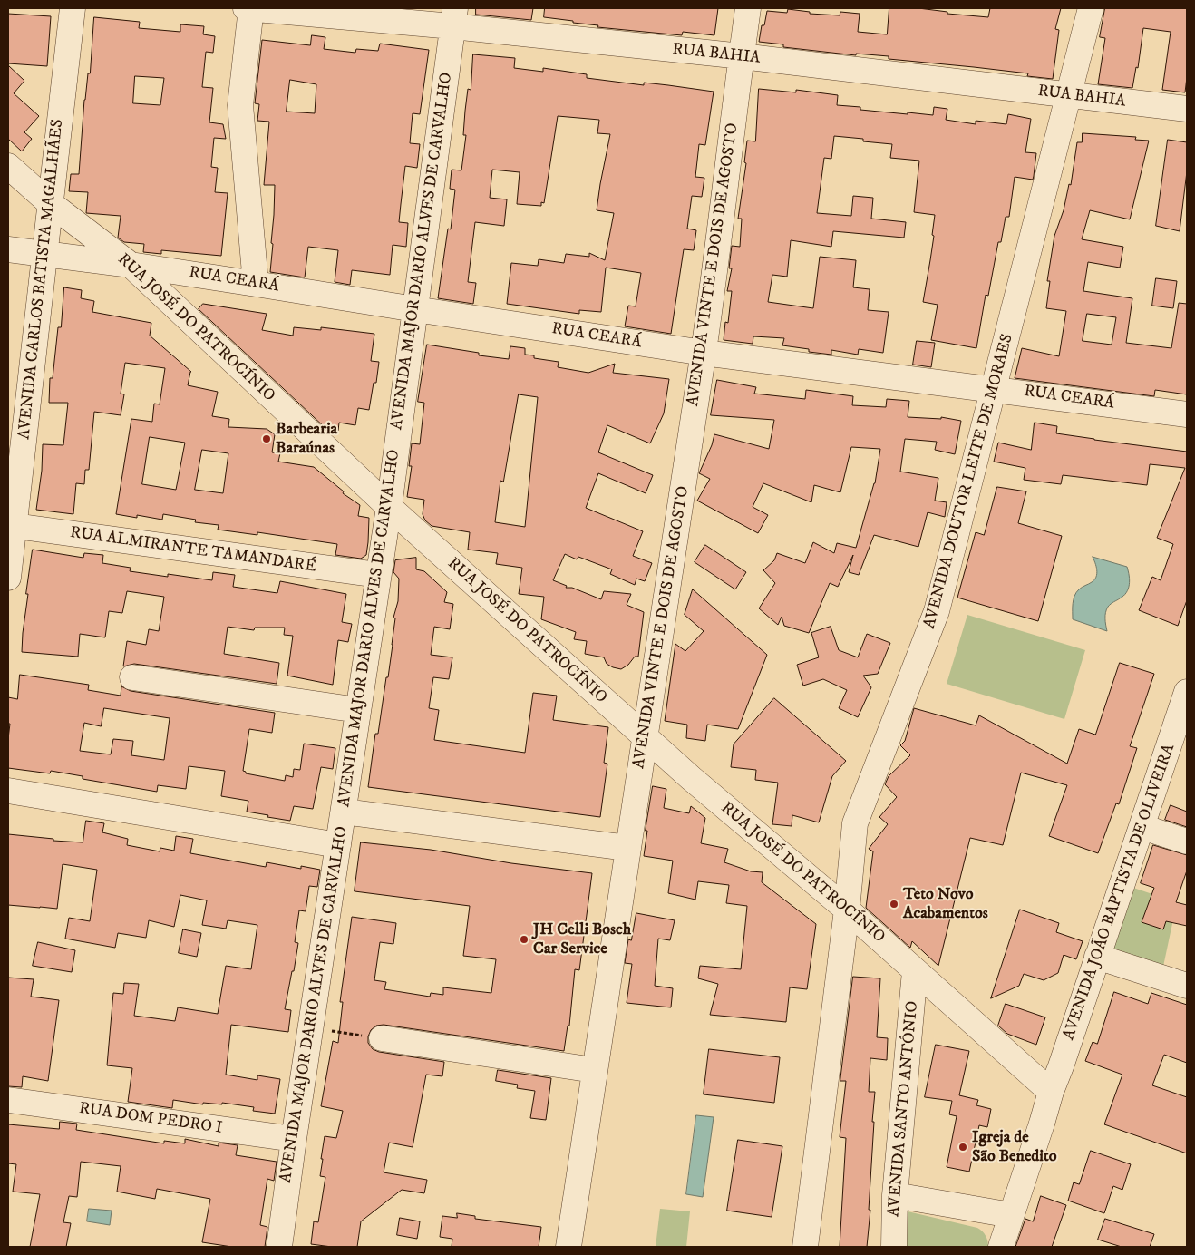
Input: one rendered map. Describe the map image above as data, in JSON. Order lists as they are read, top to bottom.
{
  "streets": {
    "street": [
      "RUA BAHIA",
      "AVENIDA MAJOR DARIO ALVES DE CARVALHO",
      "AVENIDA VINTE E DOIS DE AGOSTO",
      "AVENIDA CARLOS BATISTA MAGALHÃES",
      "RUA CEARÁ",
      "RUA JOSÉ DO PATROCÍNIO",
      "AVENIDA DOUTOR LEITE DE MORAES",
      "RUA ALMIRANTE TAMANDARÉ",
      "AVENIDA JOÃO BAPTISTA DE OLIVEIRA",
      "AVENIDA SANTO ANTÔNIO",
      "RUA DOM PEDRO I"
    ]
  },
  "crossings": [
    ["RUA BAHIA", "AVENIDA MAJOR DARIO ALVES DE CARVALHO"],
    ["RUA BAHIA", "AVENIDA VINTE E DOIS DE AGOSTO"],
    ["RUA BAHIA", "AVENIDA DOUTOR LEITE DE MORAES"],
    ["AVENIDA MAJOR DARIO ALVES DE CARVALHO", "RUA CEARÁ"],
    ["AVENIDA MAJOR DARIO ALVES DE CARVALHO", "RUA JOSÉ DO PATROCÍNIO"],
    ["AVENIDA MAJOR DARIO ALVES DE CARVALHO", "RUA ALMIRANTE TAMANDARÉ"],
    ["AVENIDA MAJOR DARIO ALVES DE CARVALHO", "RUA DOM PEDRO I"],
    ["AVENIDA VINTE E DOIS DE AGOSTO", "RUA CEARÁ"],
    ["AVENIDA VINTE E DOIS DE AGOSTO", "RUA JOSÉ DO PATROCÍNIO"],
    ["AVENIDA CARLOS BATISTA MAGALHÃES", "RUA CEARÁ"],
    ["AVENIDA CARLOS BATISTA MAGALHÃES", "RUA JOSÉ DO PATROCÍNIO"],
    ["AVENIDA CARLOS BATISTA MAGALHÃES", "RUA ALMIRANTE TAMANDARÉ"],
    ["RUA CEARÁ", "RUA JOSÉ DO PATROCÍNIO"],
    ["RUA CEARÁ", "AVENIDA DOUTOR LEITE DE MORAES"],
    ["RUA JOSÉ DO PATROCÍNIO", "AVENIDA DOUTOR LEITE DE MORAES"],
    ["RUA JOSÉ DO PATROCÍNIO", "AVENIDA JOÃO BAPTISTA DE OLIVEIRA"],
    ["RUA JOSÉ DO PATROCÍNIO", "AVENIDA SANTO ANTÔNIO"]
  ],
  "places": [
    "Barbearia Baraúnas",
    "Teto Novo Acabamentos",
    "JH Celli Bosch Car Service",
    "Igreja de São Benedito"
  ]
}
